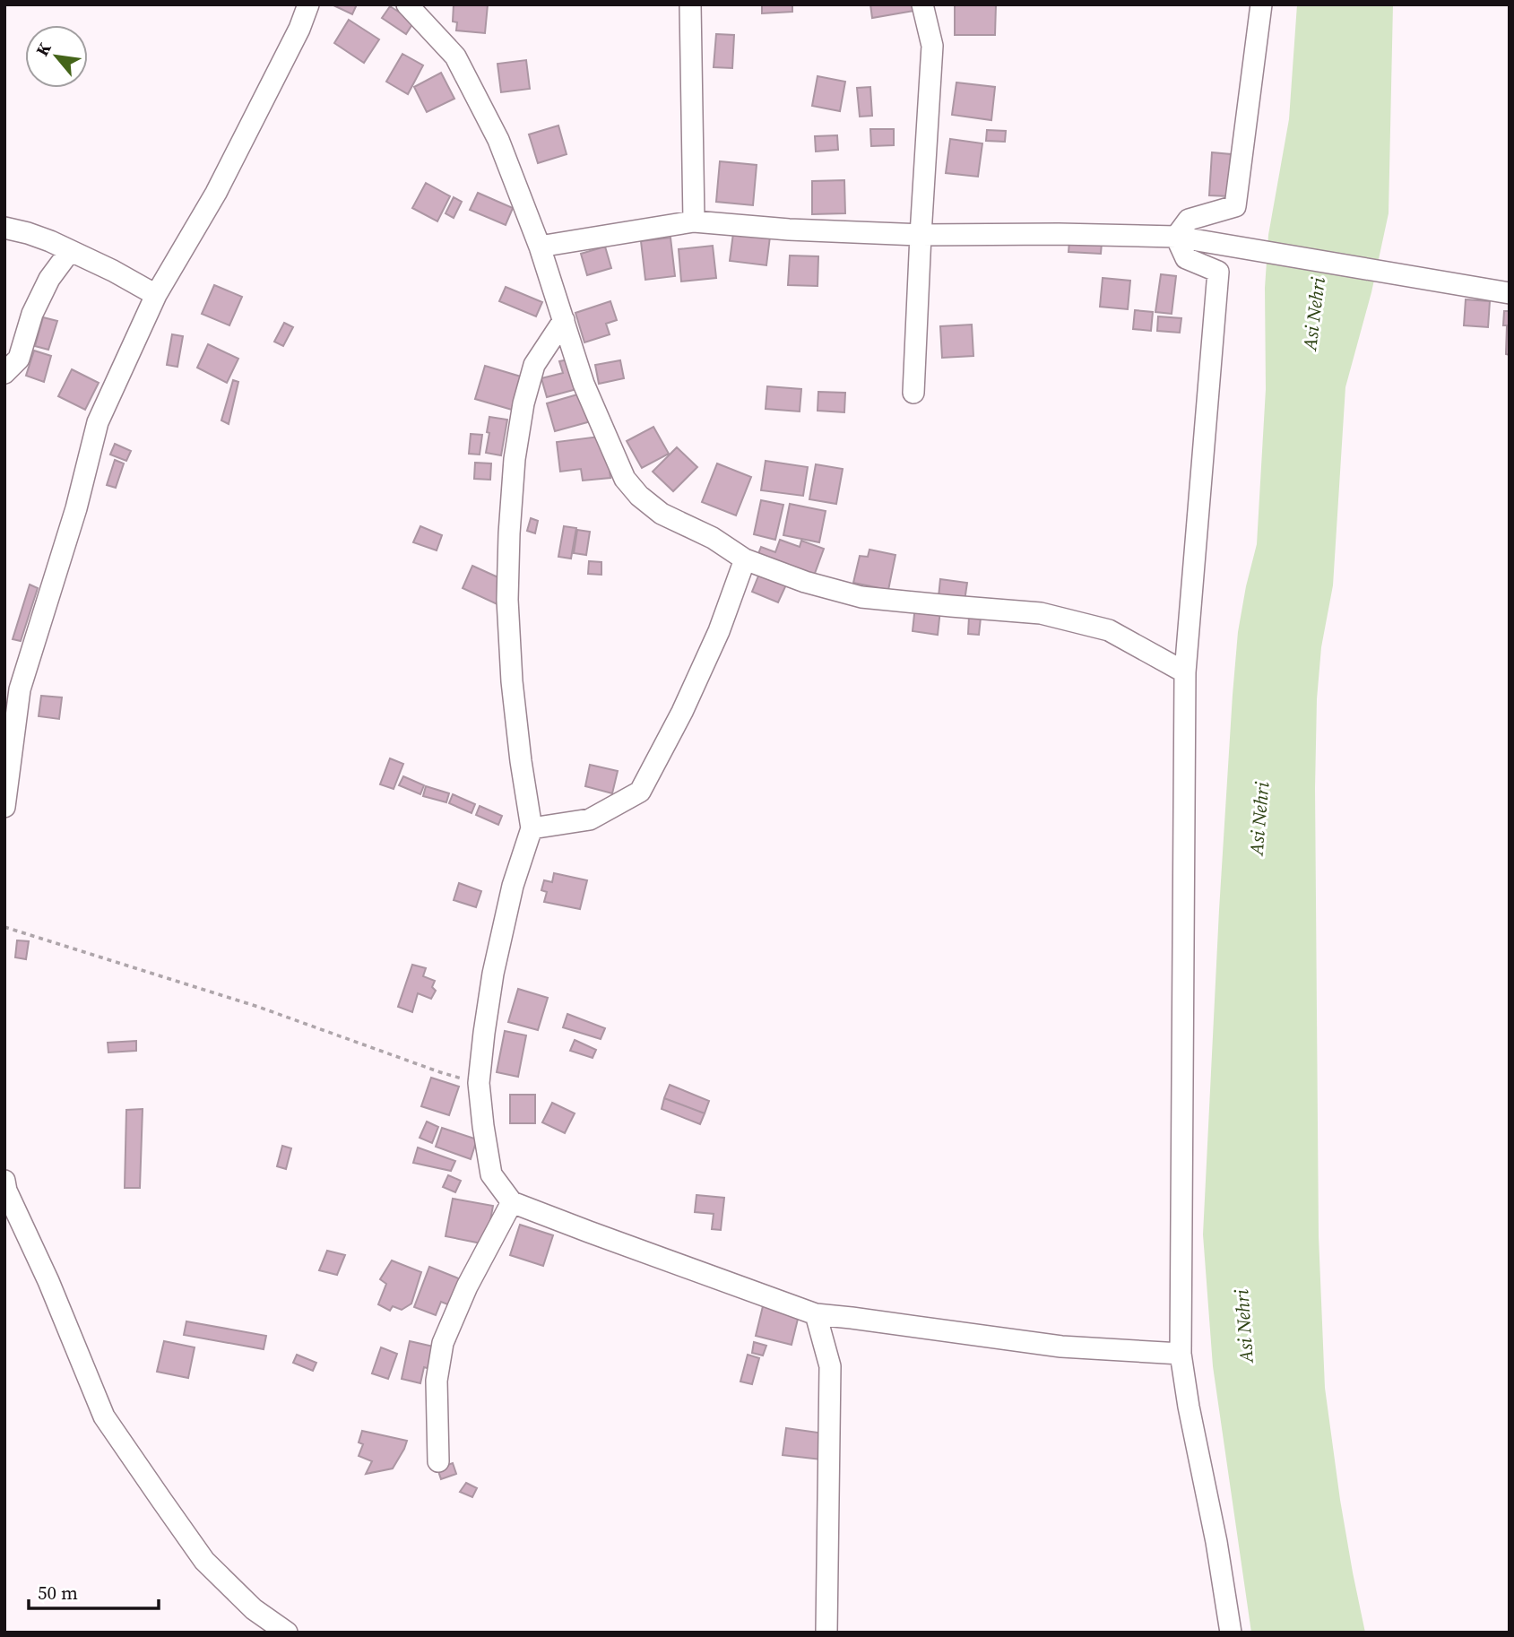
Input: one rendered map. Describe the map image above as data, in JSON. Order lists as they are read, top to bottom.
{
  "water": ["Asi Nehri"],
  "scale_bar": "50 m",
  "north": "top left"
}
